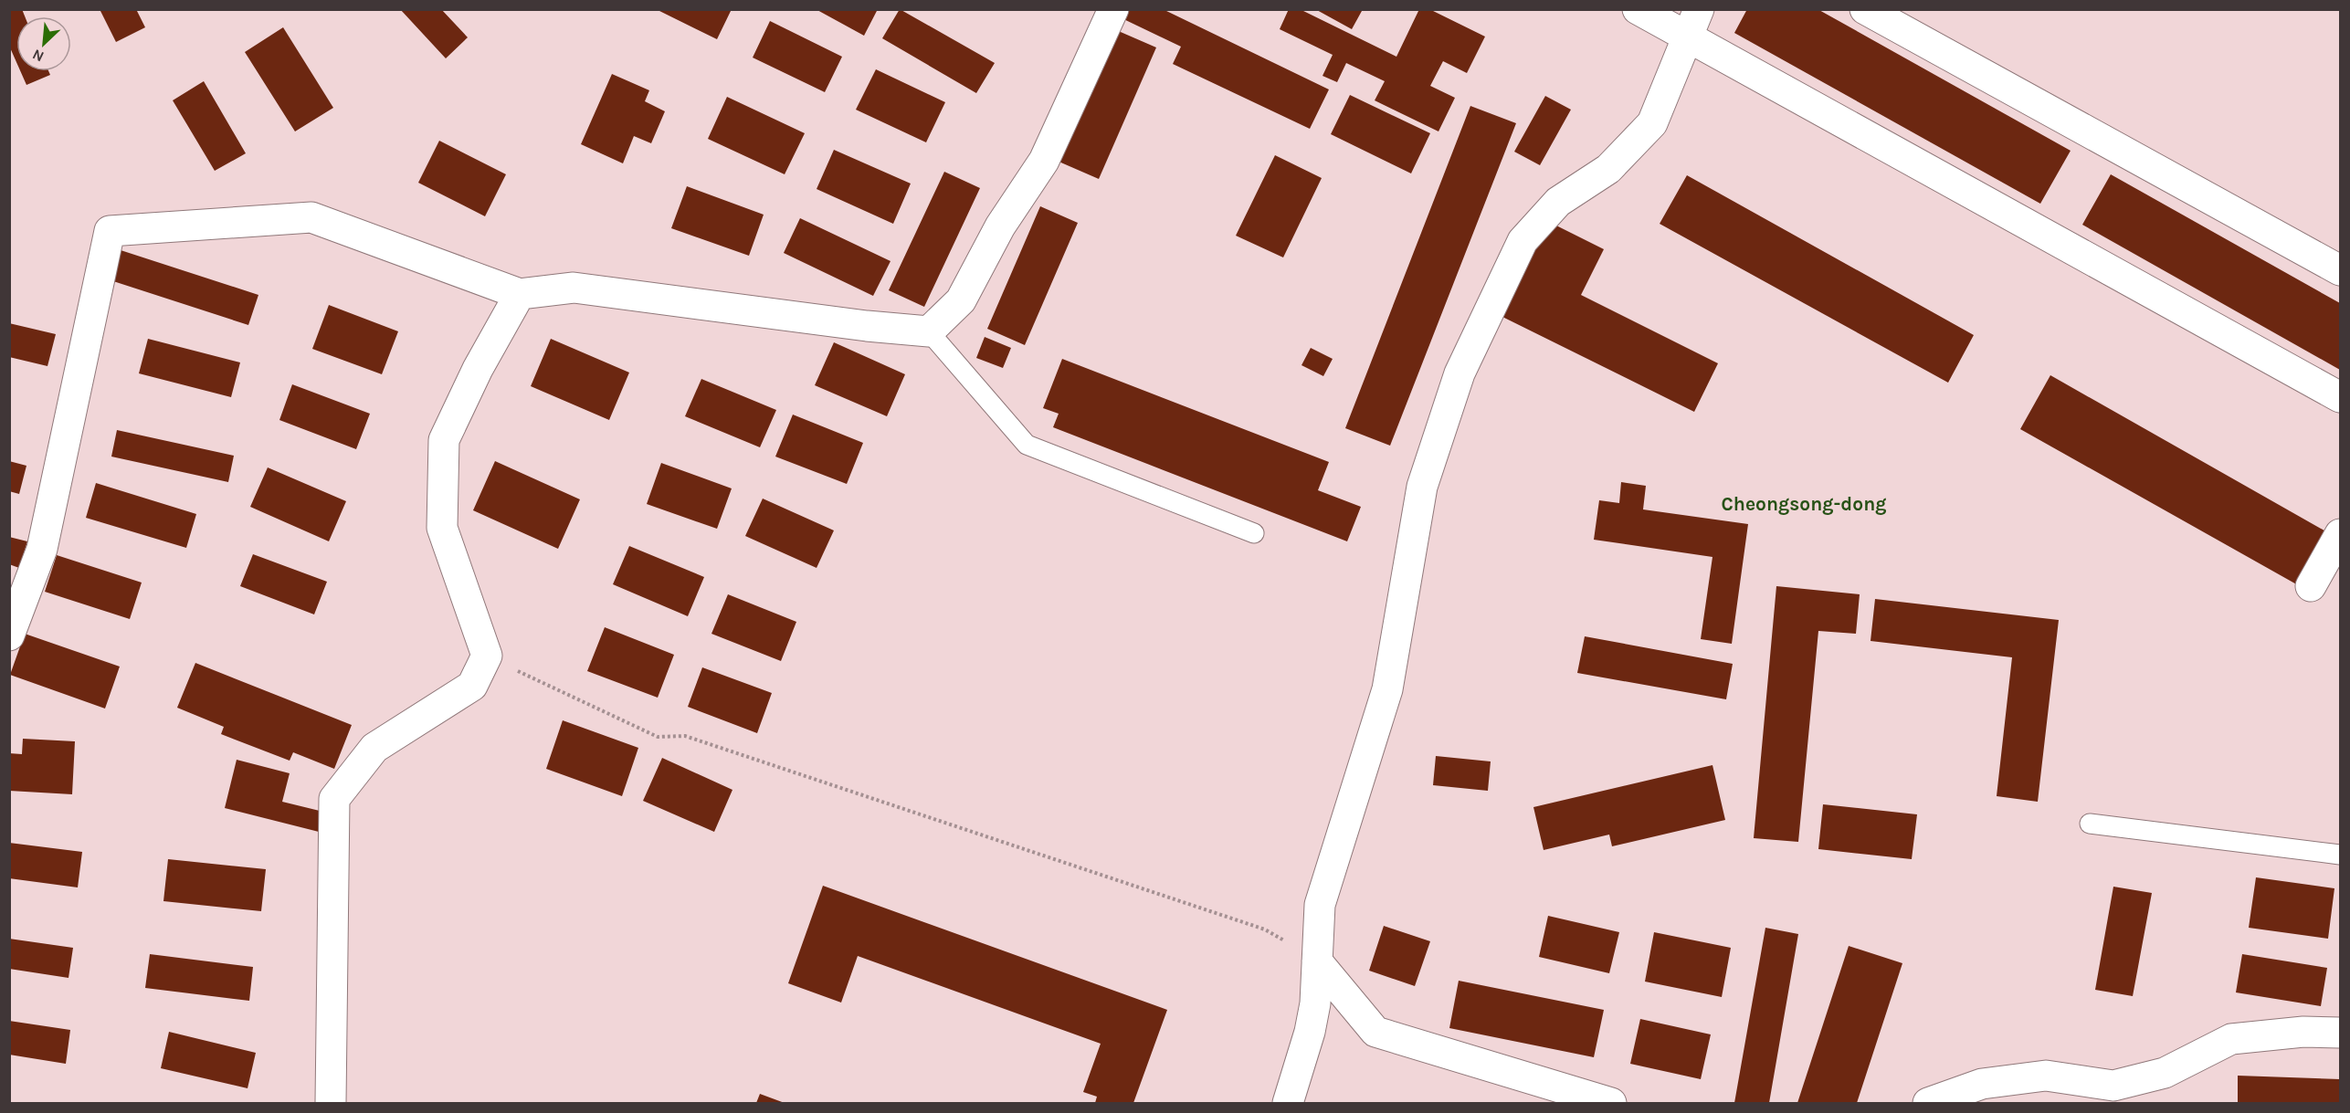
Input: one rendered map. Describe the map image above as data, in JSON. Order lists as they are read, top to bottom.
{
  "districts": ["Cheongsong-dong"],
  "north": "bottom left"
}
